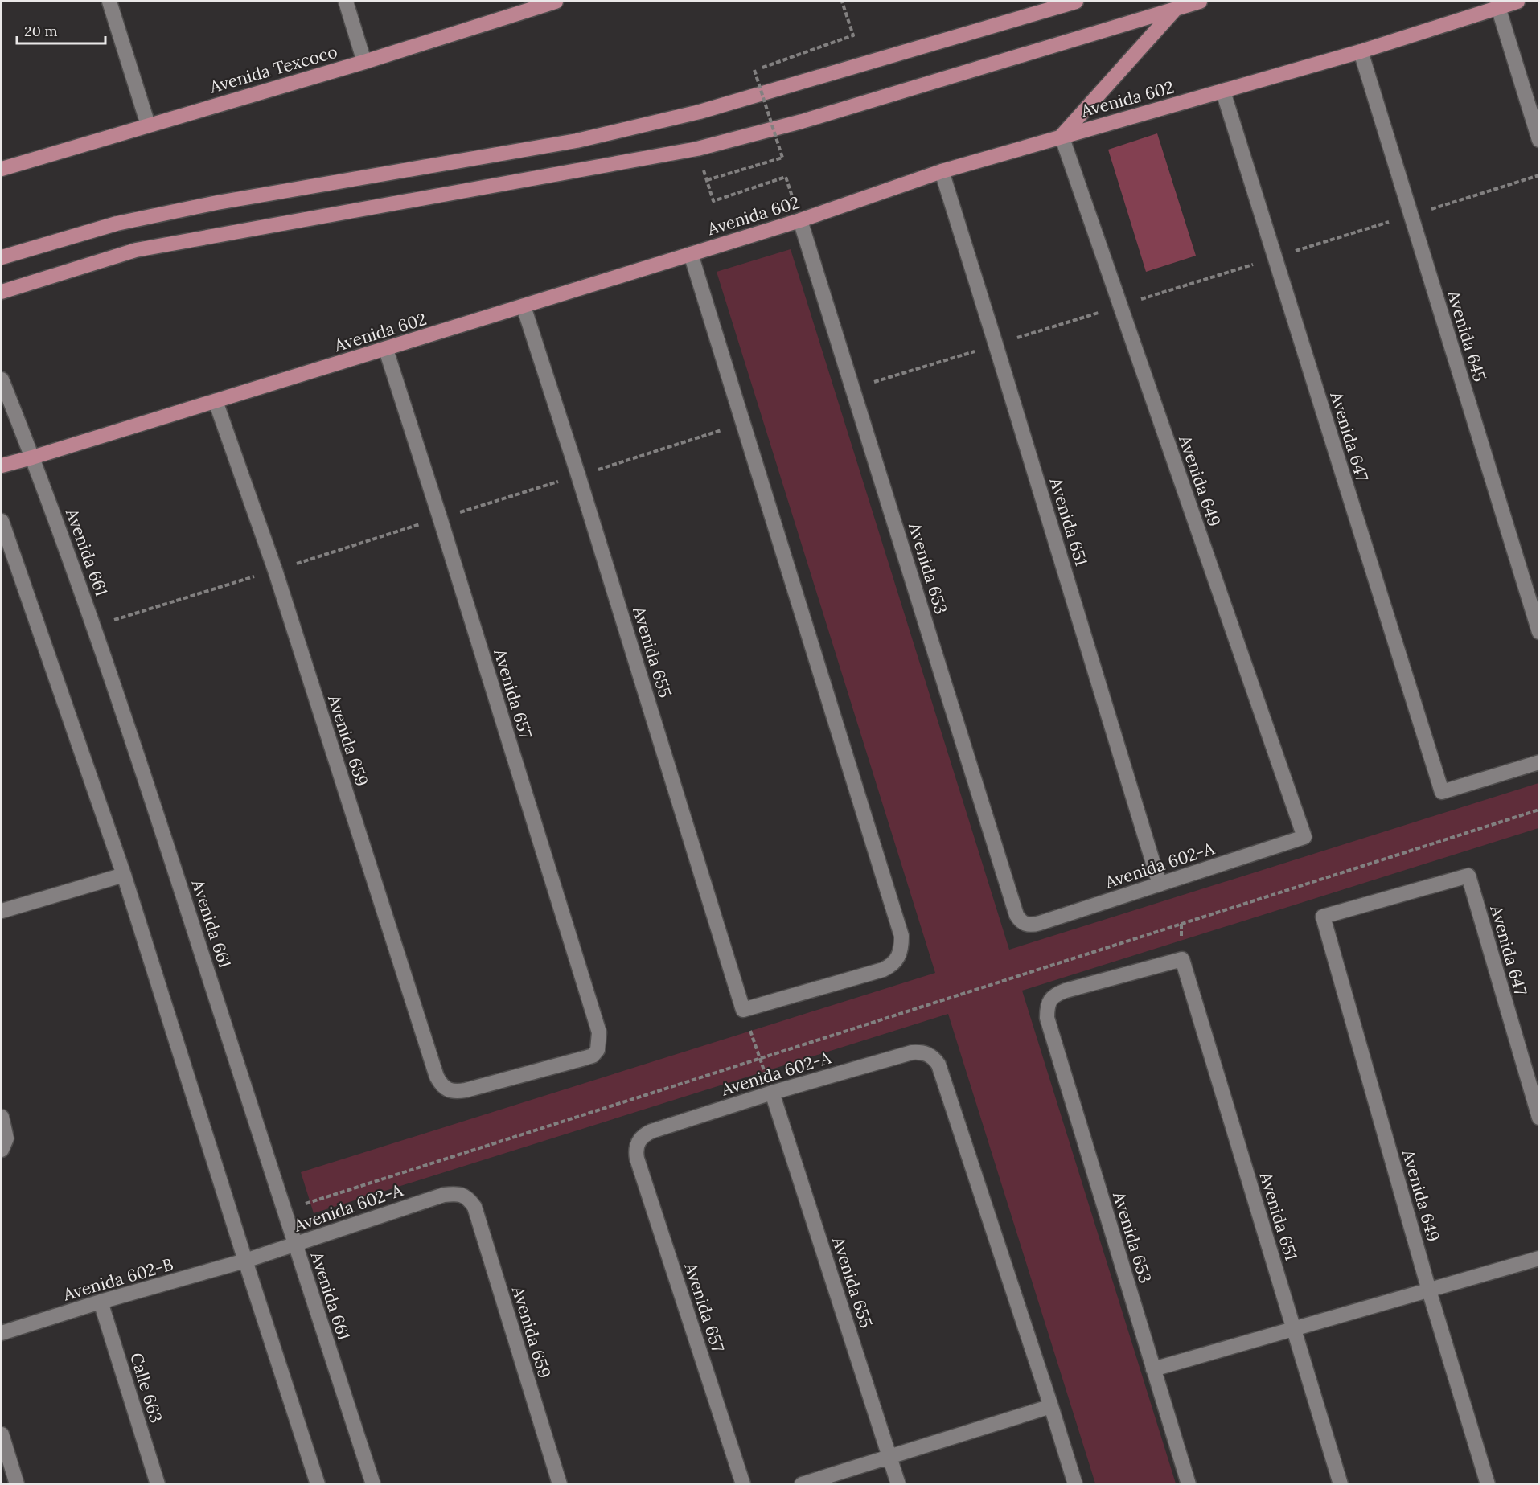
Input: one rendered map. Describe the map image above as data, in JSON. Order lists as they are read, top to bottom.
{
  "streets": {
    "main road": ["Avenida Texcoco", "Avenida 602"],
    "street": [
      "Avenida 645",
      "Avenida 647",
      "Avenida 649",
      "Avenida 651",
      "Avenida 661",
      "Avenida 653",
      "Avenida 655",
      "Avenida 657",
      "Avenida 659",
      "Avenida 602-A",
      "Avenida 602-B",
      "Calle 663"
    ]
  },
  "crossings": [
    ["Avenida 602", "Avenida 645"],
    ["Avenida 602", "Avenida 647"],
    ["Avenida 602", "Avenida 649"],
    ["Avenida 602", "Avenida 651"],
    ["Avenida 602", "Avenida 661"],
    ["Avenida 602", "Avenida 653"],
    ["Avenida 602", "Avenida 655"],
    ["Avenida 602", "Avenida 657"],
    ["Avenida 602", "Avenida 659"],
    ["Avenida 647", "Avenida 649"],
    ["Avenida 649", "Avenida 602-A"],
    ["Avenida 651", "Avenida 653"],
    ["Avenida 651", "Avenida 602-A"],
    ["Avenida 661", "Avenida 602-A"],
    ["Avenida 653", "Avenida 602-A"],
    ["Avenida 655", "Avenida 602-A"],
    ["Avenida 657", "Avenida 659"],
    ["Avenida 657", "Avenida 602-A"],
    ["Avenida 659", "Avenida 602-A"],
    ["Avenida 602-A", "Avenida 602-B"],
    ["Avenida 602-B", "Calle 663"]
  ],
  "scale_bar": "20 m"
}
